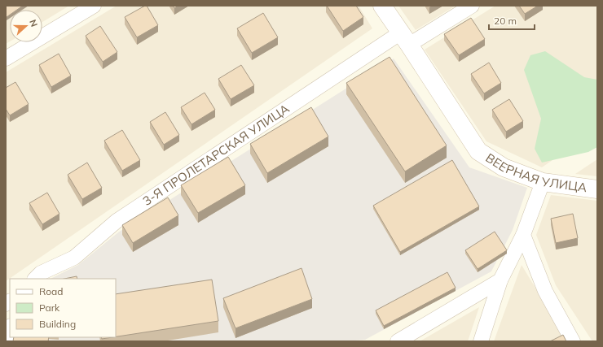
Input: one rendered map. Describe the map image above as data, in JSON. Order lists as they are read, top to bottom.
{
  "streets": {
    "street": ["3-Я ПРОЛЕТАРСКАЯ УЛИЦА", "ВЕЕРНАЯ УЛИЦА"]
  },
  "crossings": [
    ["3-Я ПРОЛЕТАРСКАЯ УЛИЦА", "ВЕЕРНАЯ УЛИЦА"]
  ],
  "legend": ["Road", "Park", "Building"],
  "scale_bar": "20 m",
  "north": "right"
}
